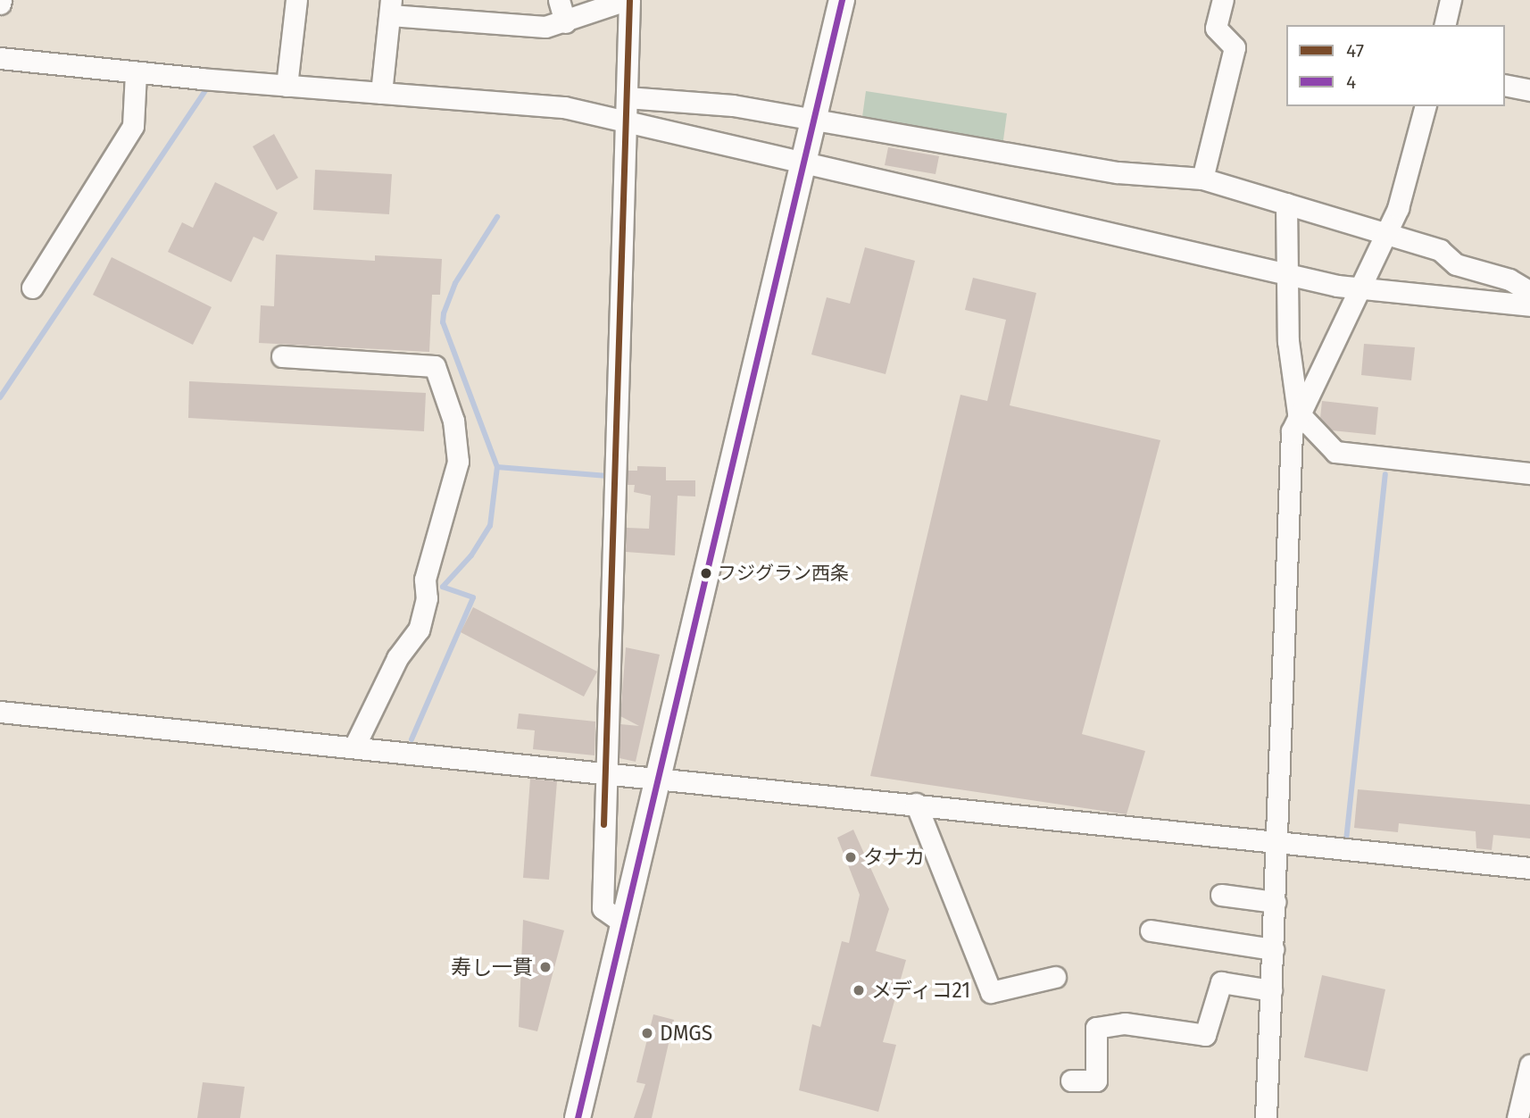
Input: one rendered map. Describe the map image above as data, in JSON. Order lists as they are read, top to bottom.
{
  "places": [
    "フジグラン西条",
    "タナカ",
    "寿し一貫",
    "メディコ21",
    "DMGS"
  ],
  "lines": ["transit line 47", "transit line 4"],
  "legend": ["47", "4"]
}
